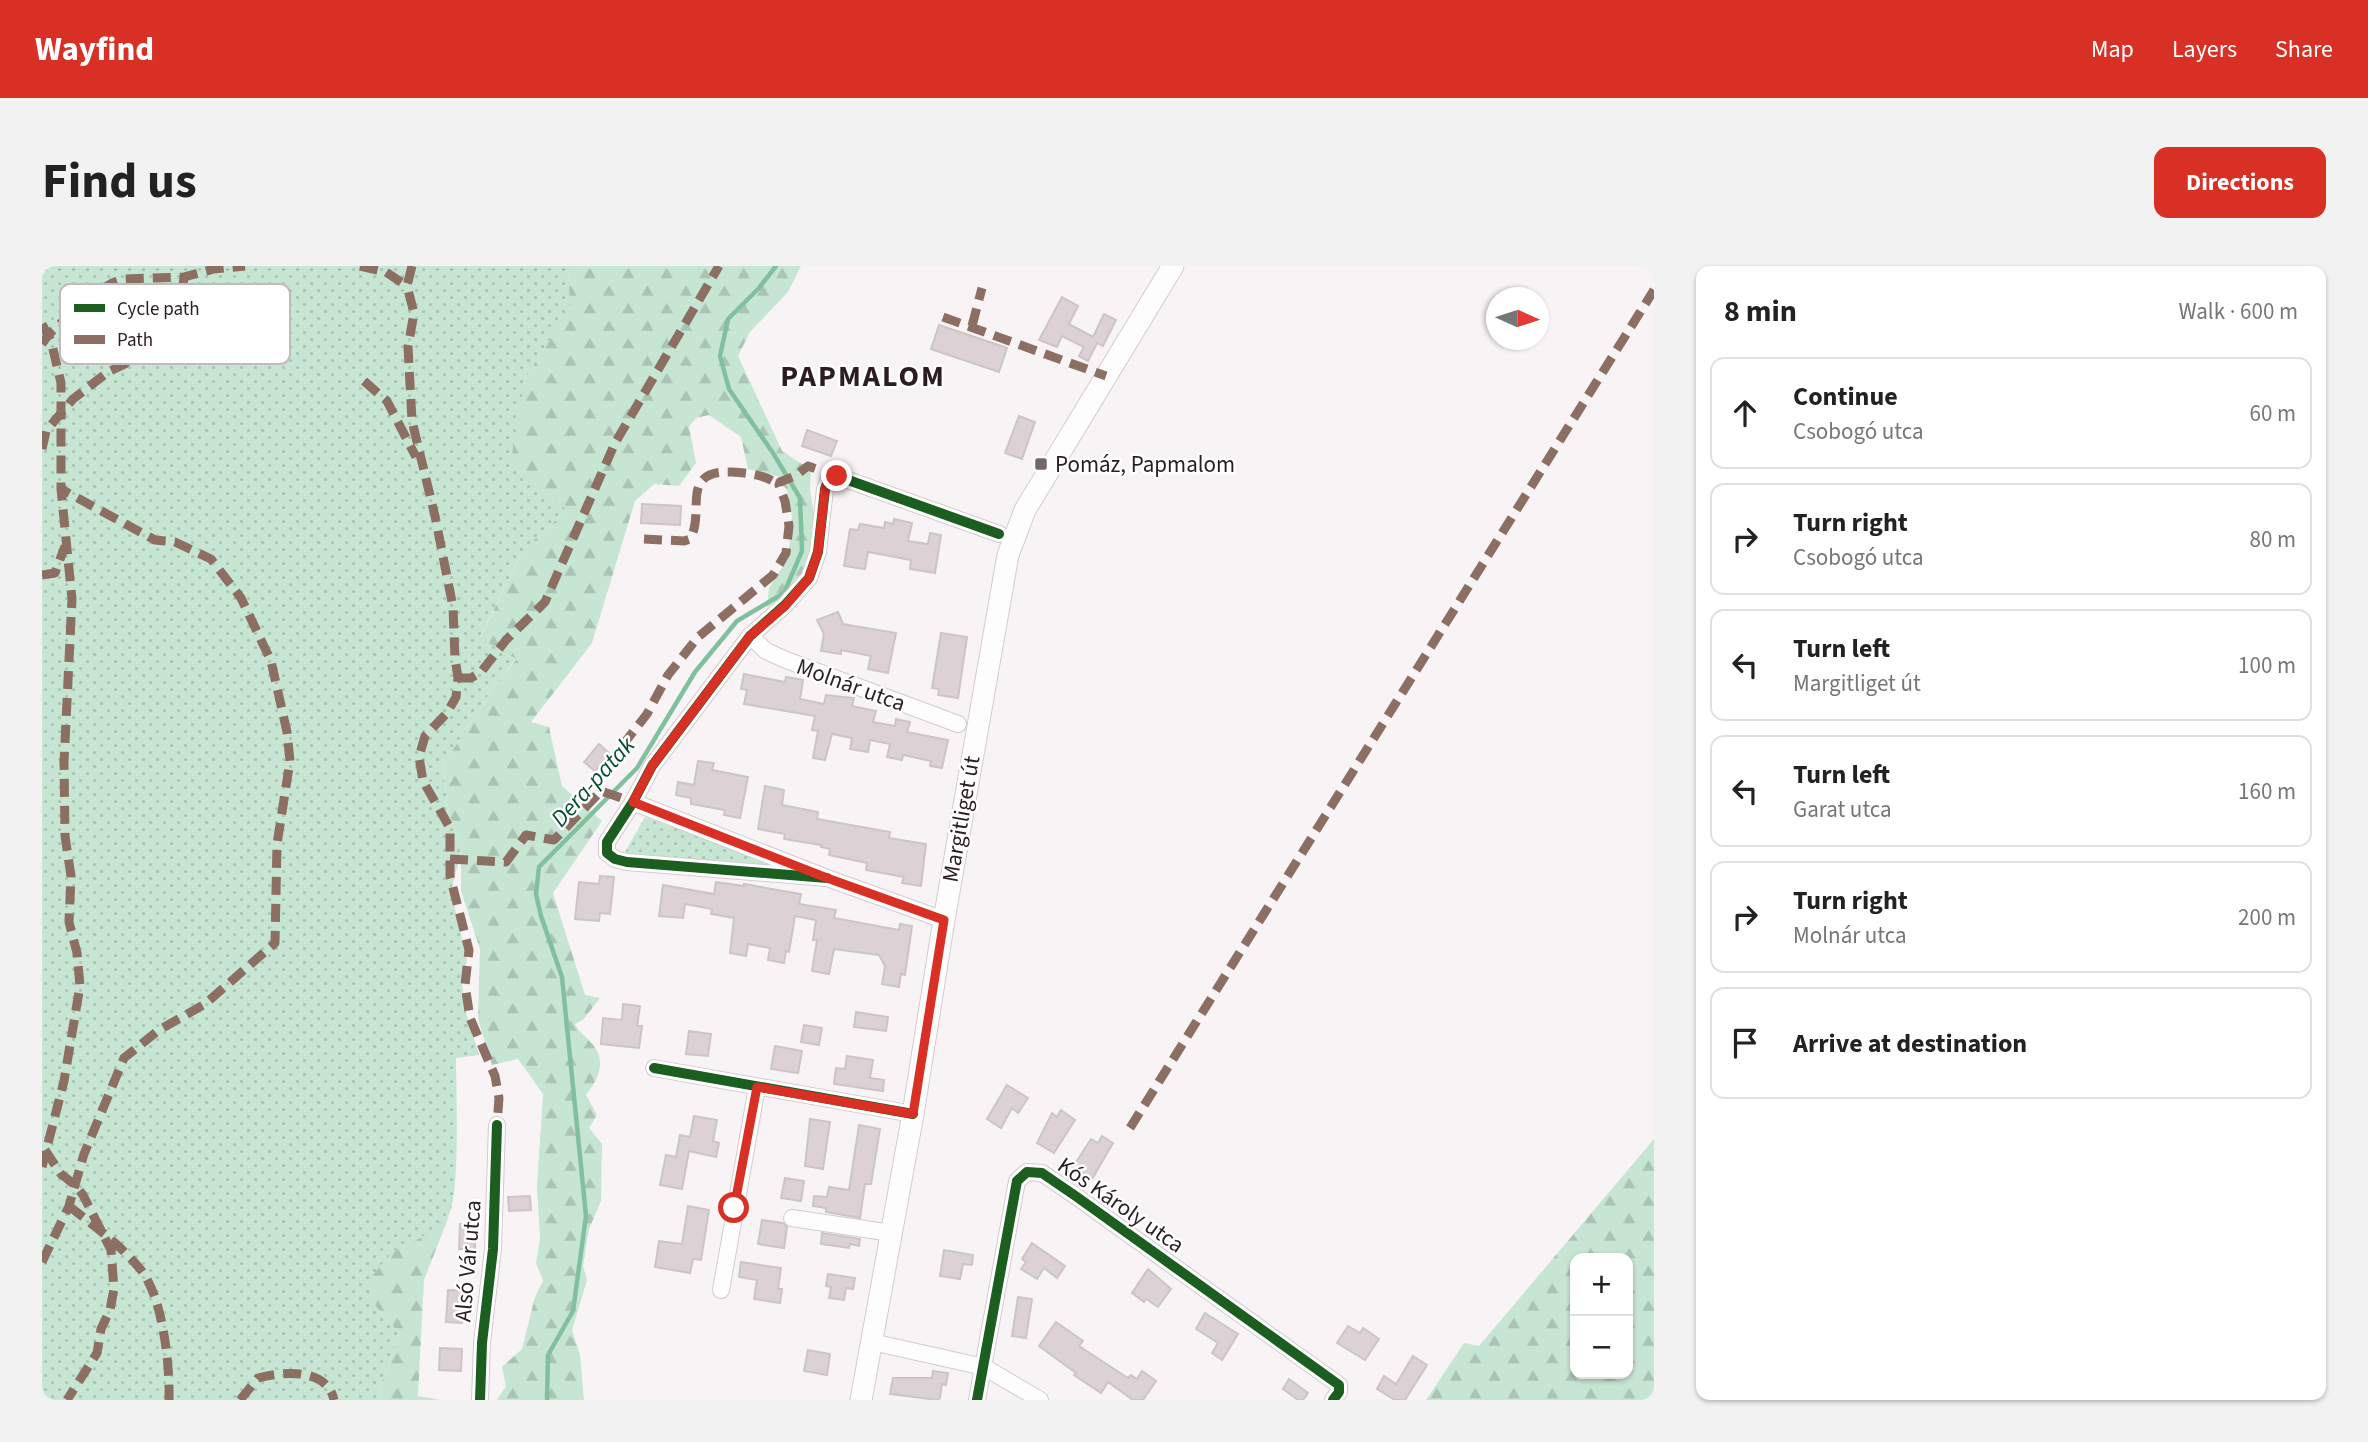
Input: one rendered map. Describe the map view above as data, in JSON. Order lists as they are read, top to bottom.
{
  "streets": {
    "main road": ["Margitliget út"],
    "street": ["Molnár utca", "Kós Károly utca", "Alsó Vár utca"]
  },
  "districts": ["PAPMALOM"],
  "water": ["Dera-patak"],
  "places": {
    "transit": ["Pomáz, Papmalom"]
  },
  "legend": ["Cycle path", "Path"],
  "north": "right",
  "page": {
    "header": "Wayfind",
    "nav": ["Map", "Layers", "Share"],
    "title": "Find us",
    "buttons": "Directions",
    "heading": ["8 min", "Walk · 600 m"],
    "list": [
      ["Continue", "Csobogó utca", "60 m"],
      ["Turn right", "Csobogó utca", "80 m"],
      ["Turn left", "Margitliget út", "100 m"],
      ["Turn left", "Garat utca", "160 m"],
      ["Turn right", "Molnár utca", "200 m"],
      "Arrive at destination"
    ],
    "map_buttons": ["+", "−"]
  }
}
